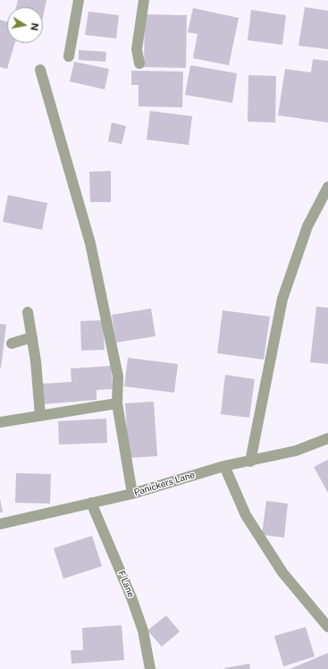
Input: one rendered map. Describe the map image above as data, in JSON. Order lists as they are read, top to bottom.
{
  "streets": {
    "street": ["Panickers Lane", "F Lane"]
  },
  "crossings": [
    ["Panickers Lane", "F Lane"]
  ],
  "north": "right"
}
